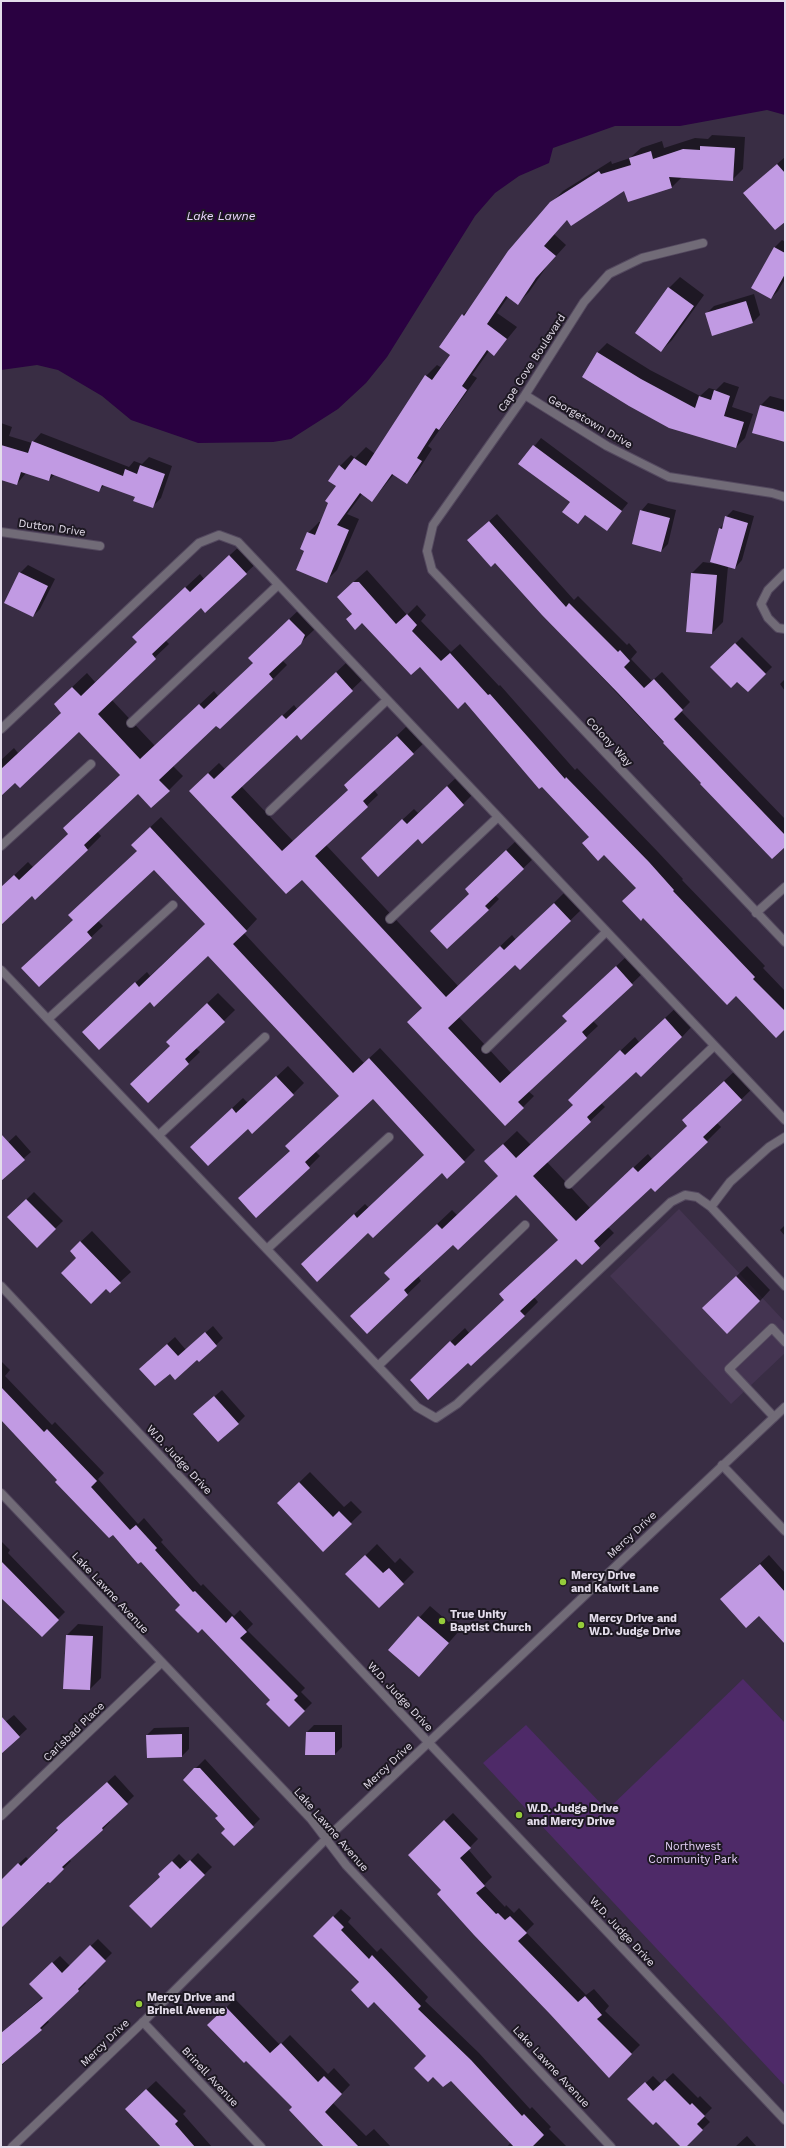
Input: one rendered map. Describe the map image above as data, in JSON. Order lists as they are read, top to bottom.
{
  "streets": {
    "street": [
      "Cape Cove Boulevard",
      "Georgetown Drive",
      "Dutton Drive",
      "Colony Way",
      "W.D. Judge Drive",
      "Mercy Drive",
      "Lake Lawne Avenue",
      "Carlsbad Place",
      "Brinell Avenue"
    ]
  },
  "crossings": [
    ["Cape Cove Boulevard", "Georgetown Drive"],
    ["Cape Cove Boulevard", "Colony Way"],
    ["W.D. Judge Drive", "Mercy Drive"],
    ["Mercy Drive", "Lake Lawne Avenue"],
    ["Mercy Drive", "Brinell Avenue"],
    ["Lake Lawne Avenue", "Carlsbad Place"]
  ],
  "water": ["Lake Lawne"],
  "parks": ["Northwest Community Park"],
  "places": [
    "Mercy Drive and Kalwit Lane",
    "True Unity Baptist Church",
    "Mercy Drive and W.D. Judge Drive",
    "W.D. Judge Drive and Mercy Drive",
    "Mercy Drive and Brinell Avenue"
  ]
}
